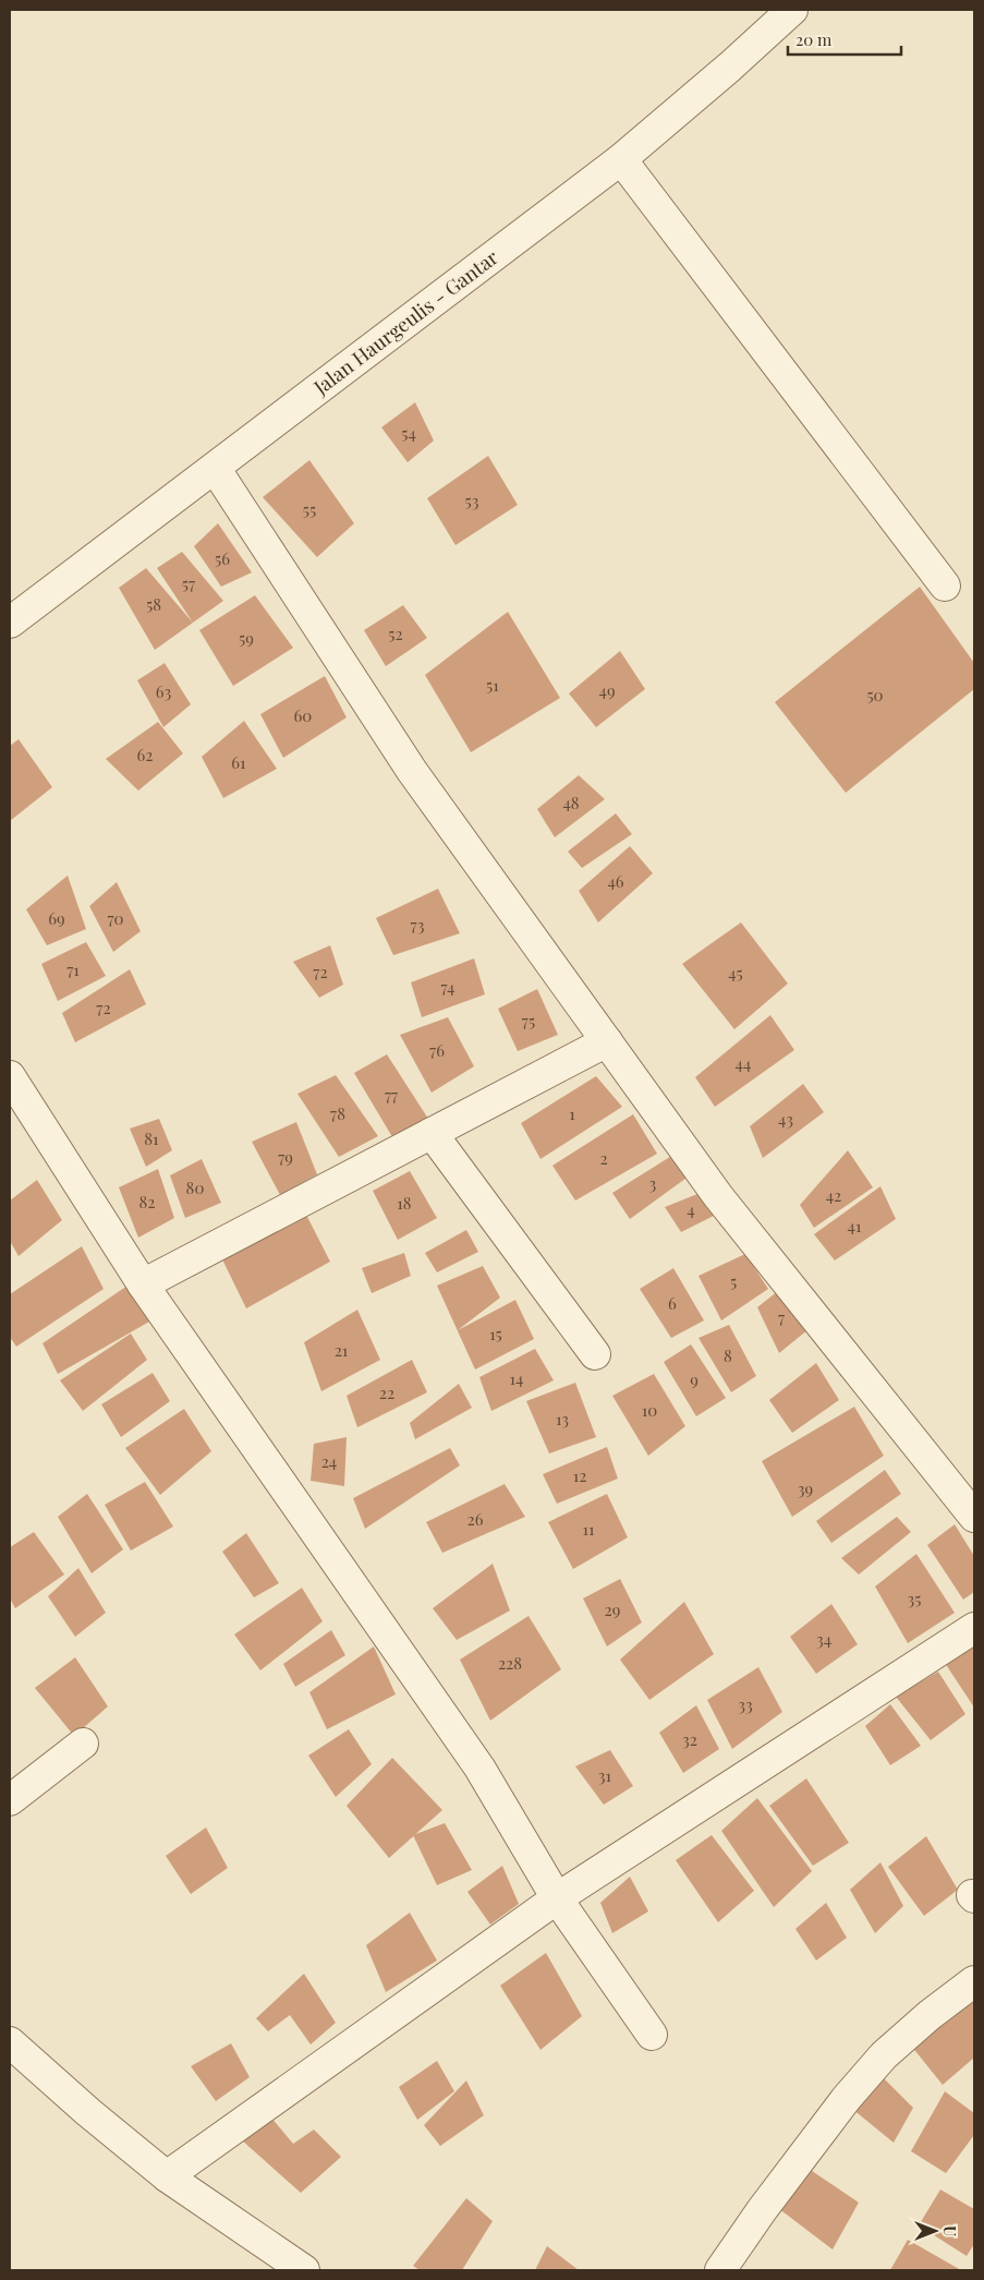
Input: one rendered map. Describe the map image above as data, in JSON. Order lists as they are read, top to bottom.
{
  "streets": {
    "street": ["Jalan Haurgeulis - Gantar"]
  },
  "house_numbers": [
    "54",
    "53",
    "55",
    "56",
    "57",
    "58",
    "52",
    "59",
    "51",
    "49",
    "63",
    "50",
    "60",
    "62",
    "61",
    "48",
    "46",
    "69",
    "70",
    "73",
    "71",
    "72",
    "45",
    "74",
    "72",
    "75",
    "76",
    "44",
    "77",
    "78",
    "1",
    "43",
    "81",
    "79",
    "2",
    "3",
    "80",
    "42",
    "82",
    "18",
    "4",
    "41",
    "5",
    "6",
    "7",
    "15",
    "21",
    "8",
    "14",
    "9",
    "22",
    "10",
    "13",
    "24",
    "12",
    "39",
    "26",
    "11",
    "35",
    "29",
    "34",
    "228",
    "33",
    "32",
    "31"
  ],
  "scale_bar": "20 m",
  "north": "right"
}
